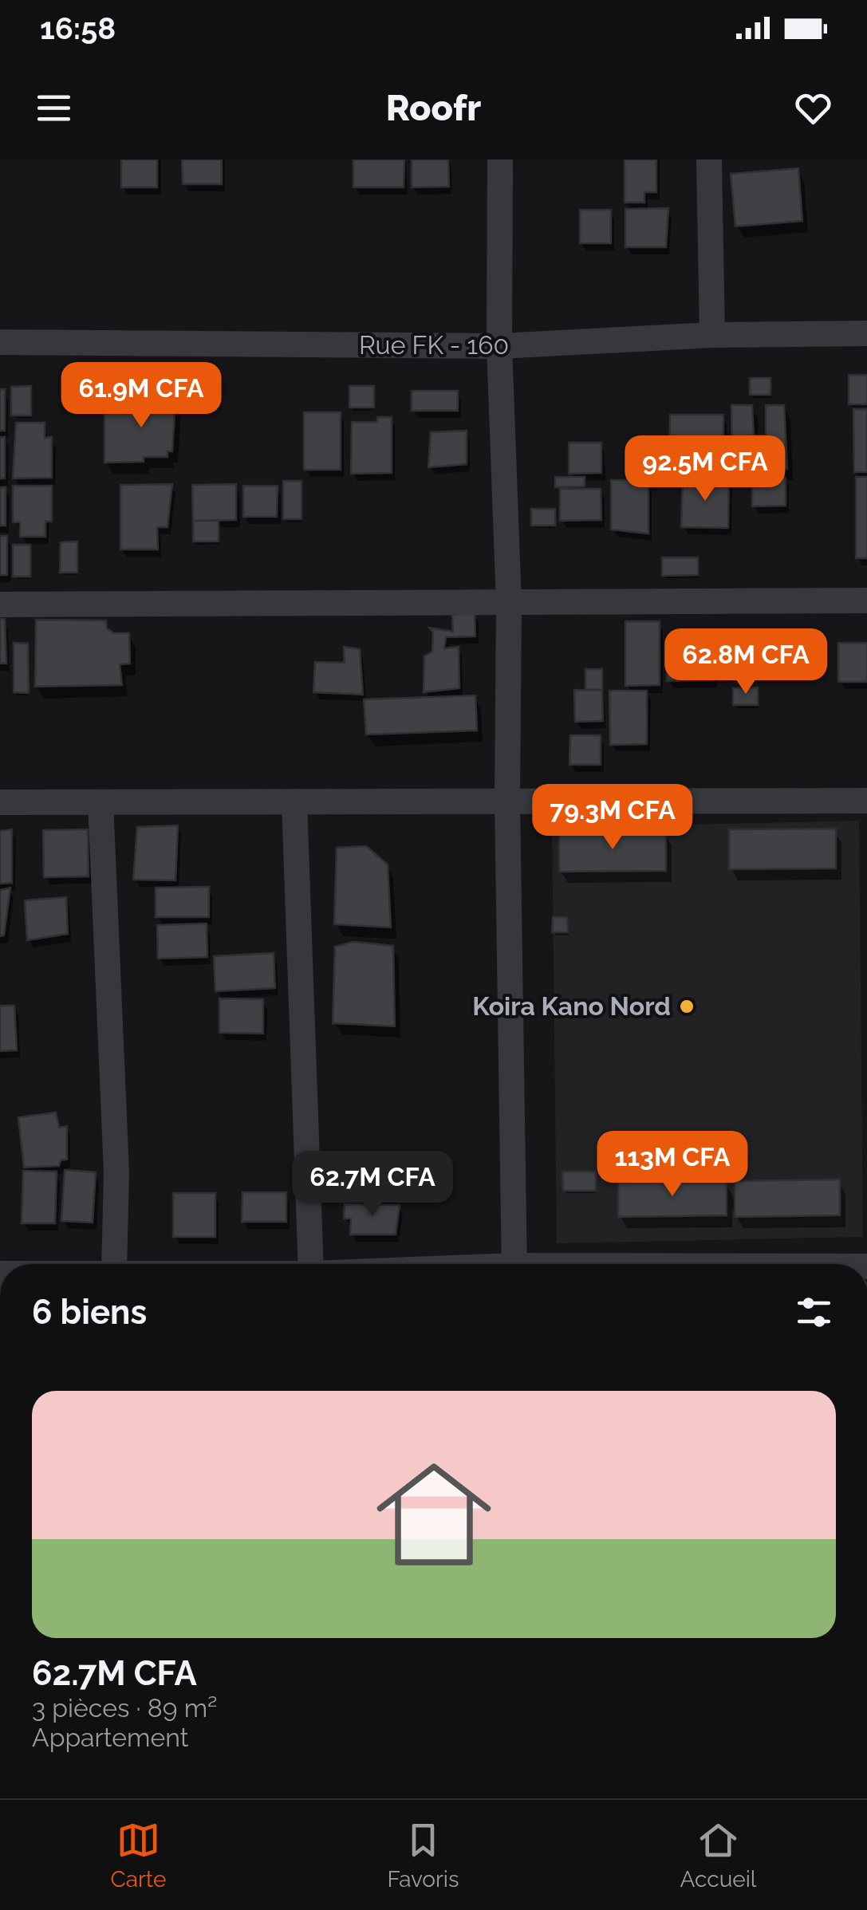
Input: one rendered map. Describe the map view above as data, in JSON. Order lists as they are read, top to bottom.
{
  "streets": {
    "street": ["Rue FK - 160"]
  },
  "places": ["Koira Kano Nord"],
  "page": {
    "status": "16:58",
    "header": "Roofr",
    "price": [
      "61.9M CFA",
      "92.5M CFA",
      "62.8M CFA",
      "79.3M CFA",
      "113M CFA",
      "62.7M CFA"
    ],
    "heading": "6 biens",
    "list": [
      {
        "name": "62.7M CFA",
        "note": "3 pièces · 89 m² · Appartement"
      }
    ],
    "tabs": ["Carte", "Favoris", "Accueil"]
  }
}
